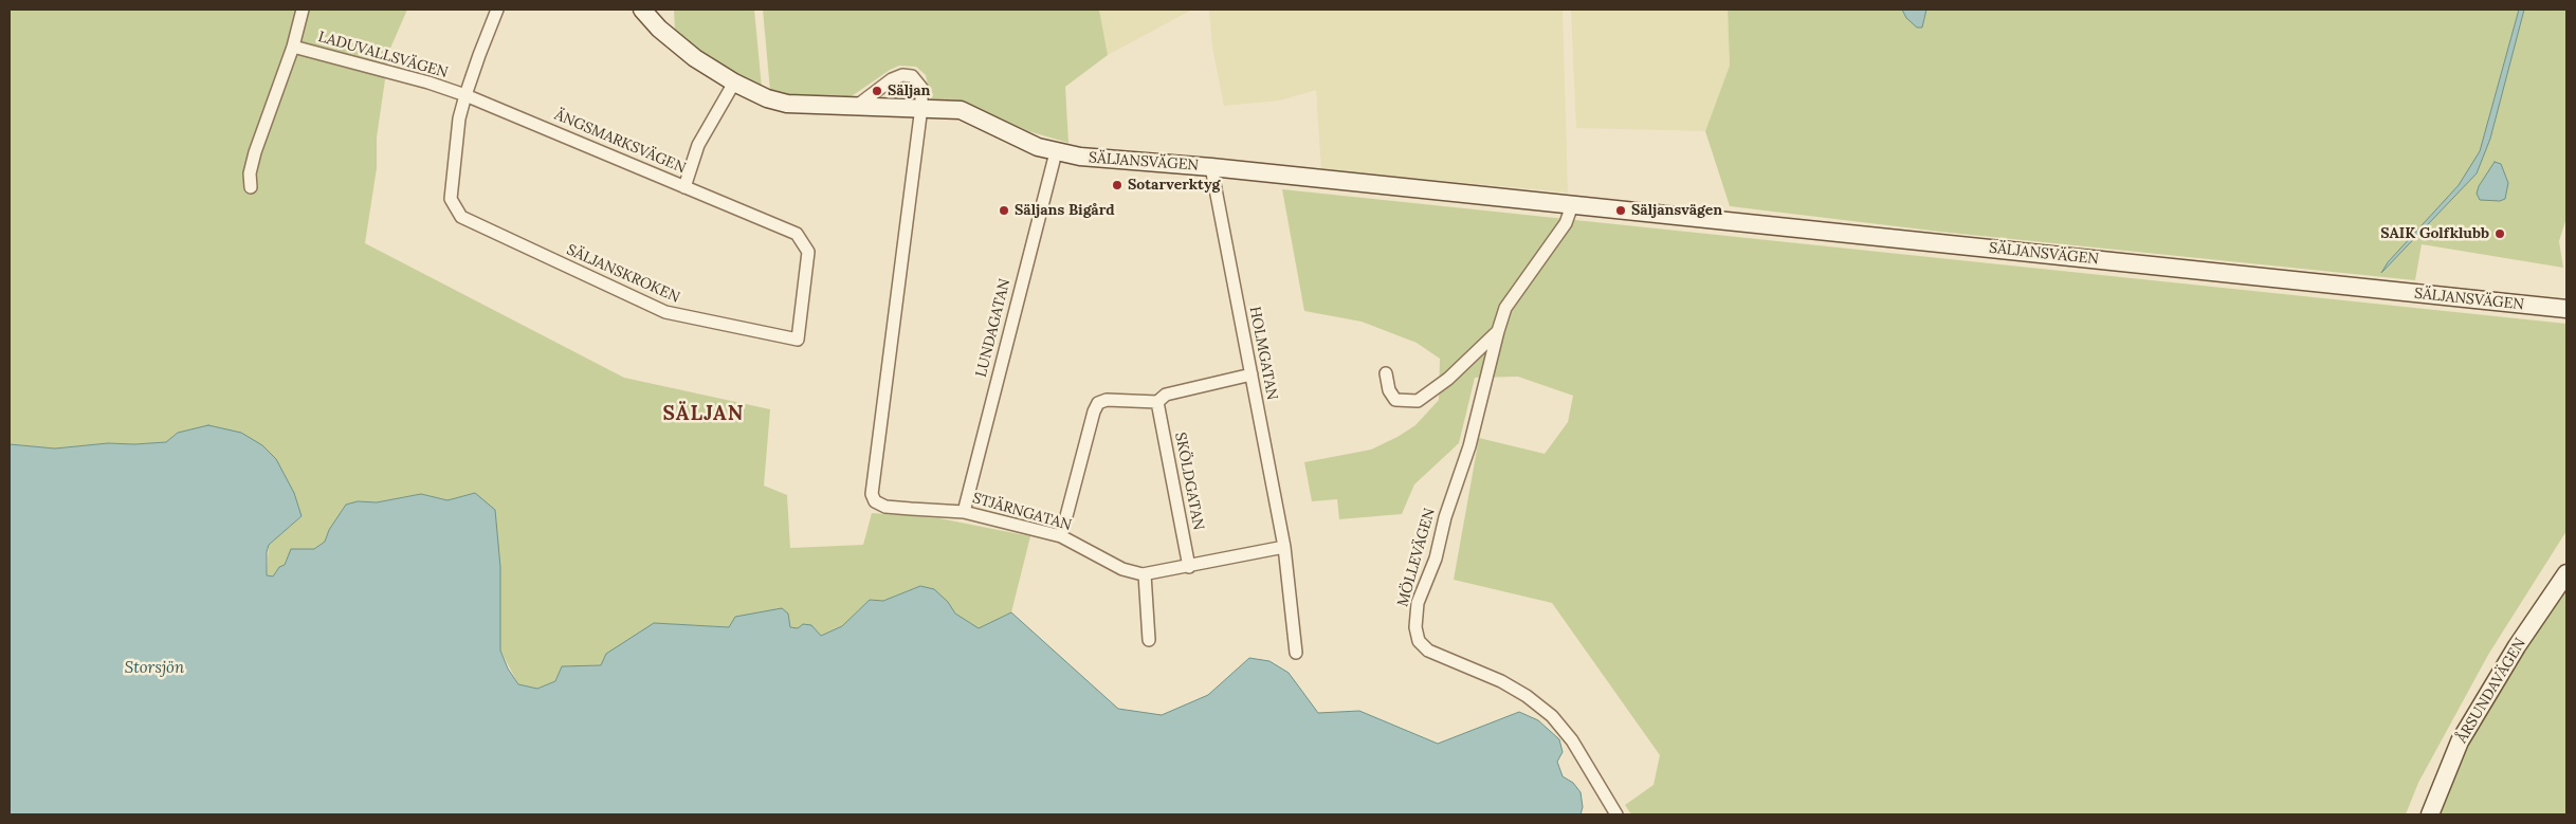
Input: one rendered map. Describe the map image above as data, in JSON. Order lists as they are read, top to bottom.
{
  "streets": {
    "street": [
      "LADUVALLSVÄGEN",
      "ÄNGSMARKSVÄGEN",
      "SÄLJANSVÄGEN",
      "SÄLJANSKROKEN",
      "LUNDAGATAN",
      "HOLMGATAN",
      "SKÖLDGATAN",
      "STJÄRNGATAN",
      "MÖLLEVÄGEN",
      "ÅRSUNDAVÄGEN"
    ]
  },
  "crossings": [
    ["LADUVALLSVÄGEN", "ÄNGSMARKSVÄGEN"],
    ["LADUVALLSVÄGEN", "SÄLJANSKROKEN"],
    ["ÄNGSMARKSVÄGEN", "SÄLJANSVÄGEN"],
    ["ÄNGSMARKSVÄGEN", "SÄLJANSKROKEN"],
    ["SÄLJANSVÄGEN", "LUNDAGATAN"],
    ["SÄLJANSVÄGEN", "HOLMGATAN"],
    ["SÄLJANSVÄGEN", "STJÄRNGATAN"],
    ["SÄLJANSVÄGEN", "MÖLLEVÄGEN"],
    ["LUNDAGATAN", "STJÄRNGATAN"],
    ["HOLMGATAN", "STJÄRNGATAN"],
    ["SKÖLDGATAN", "STJÄRNGATAN"]
  ],
  "districts": ["SÄLJAN"],
  "water": ["Storsjön"],
  "places": [
    "Säljan",
    "Sotarverktyg",
    "Säljans Bigård",
    "Säljansvägen",
    "SAIK Golfklubb"
  ]
}
